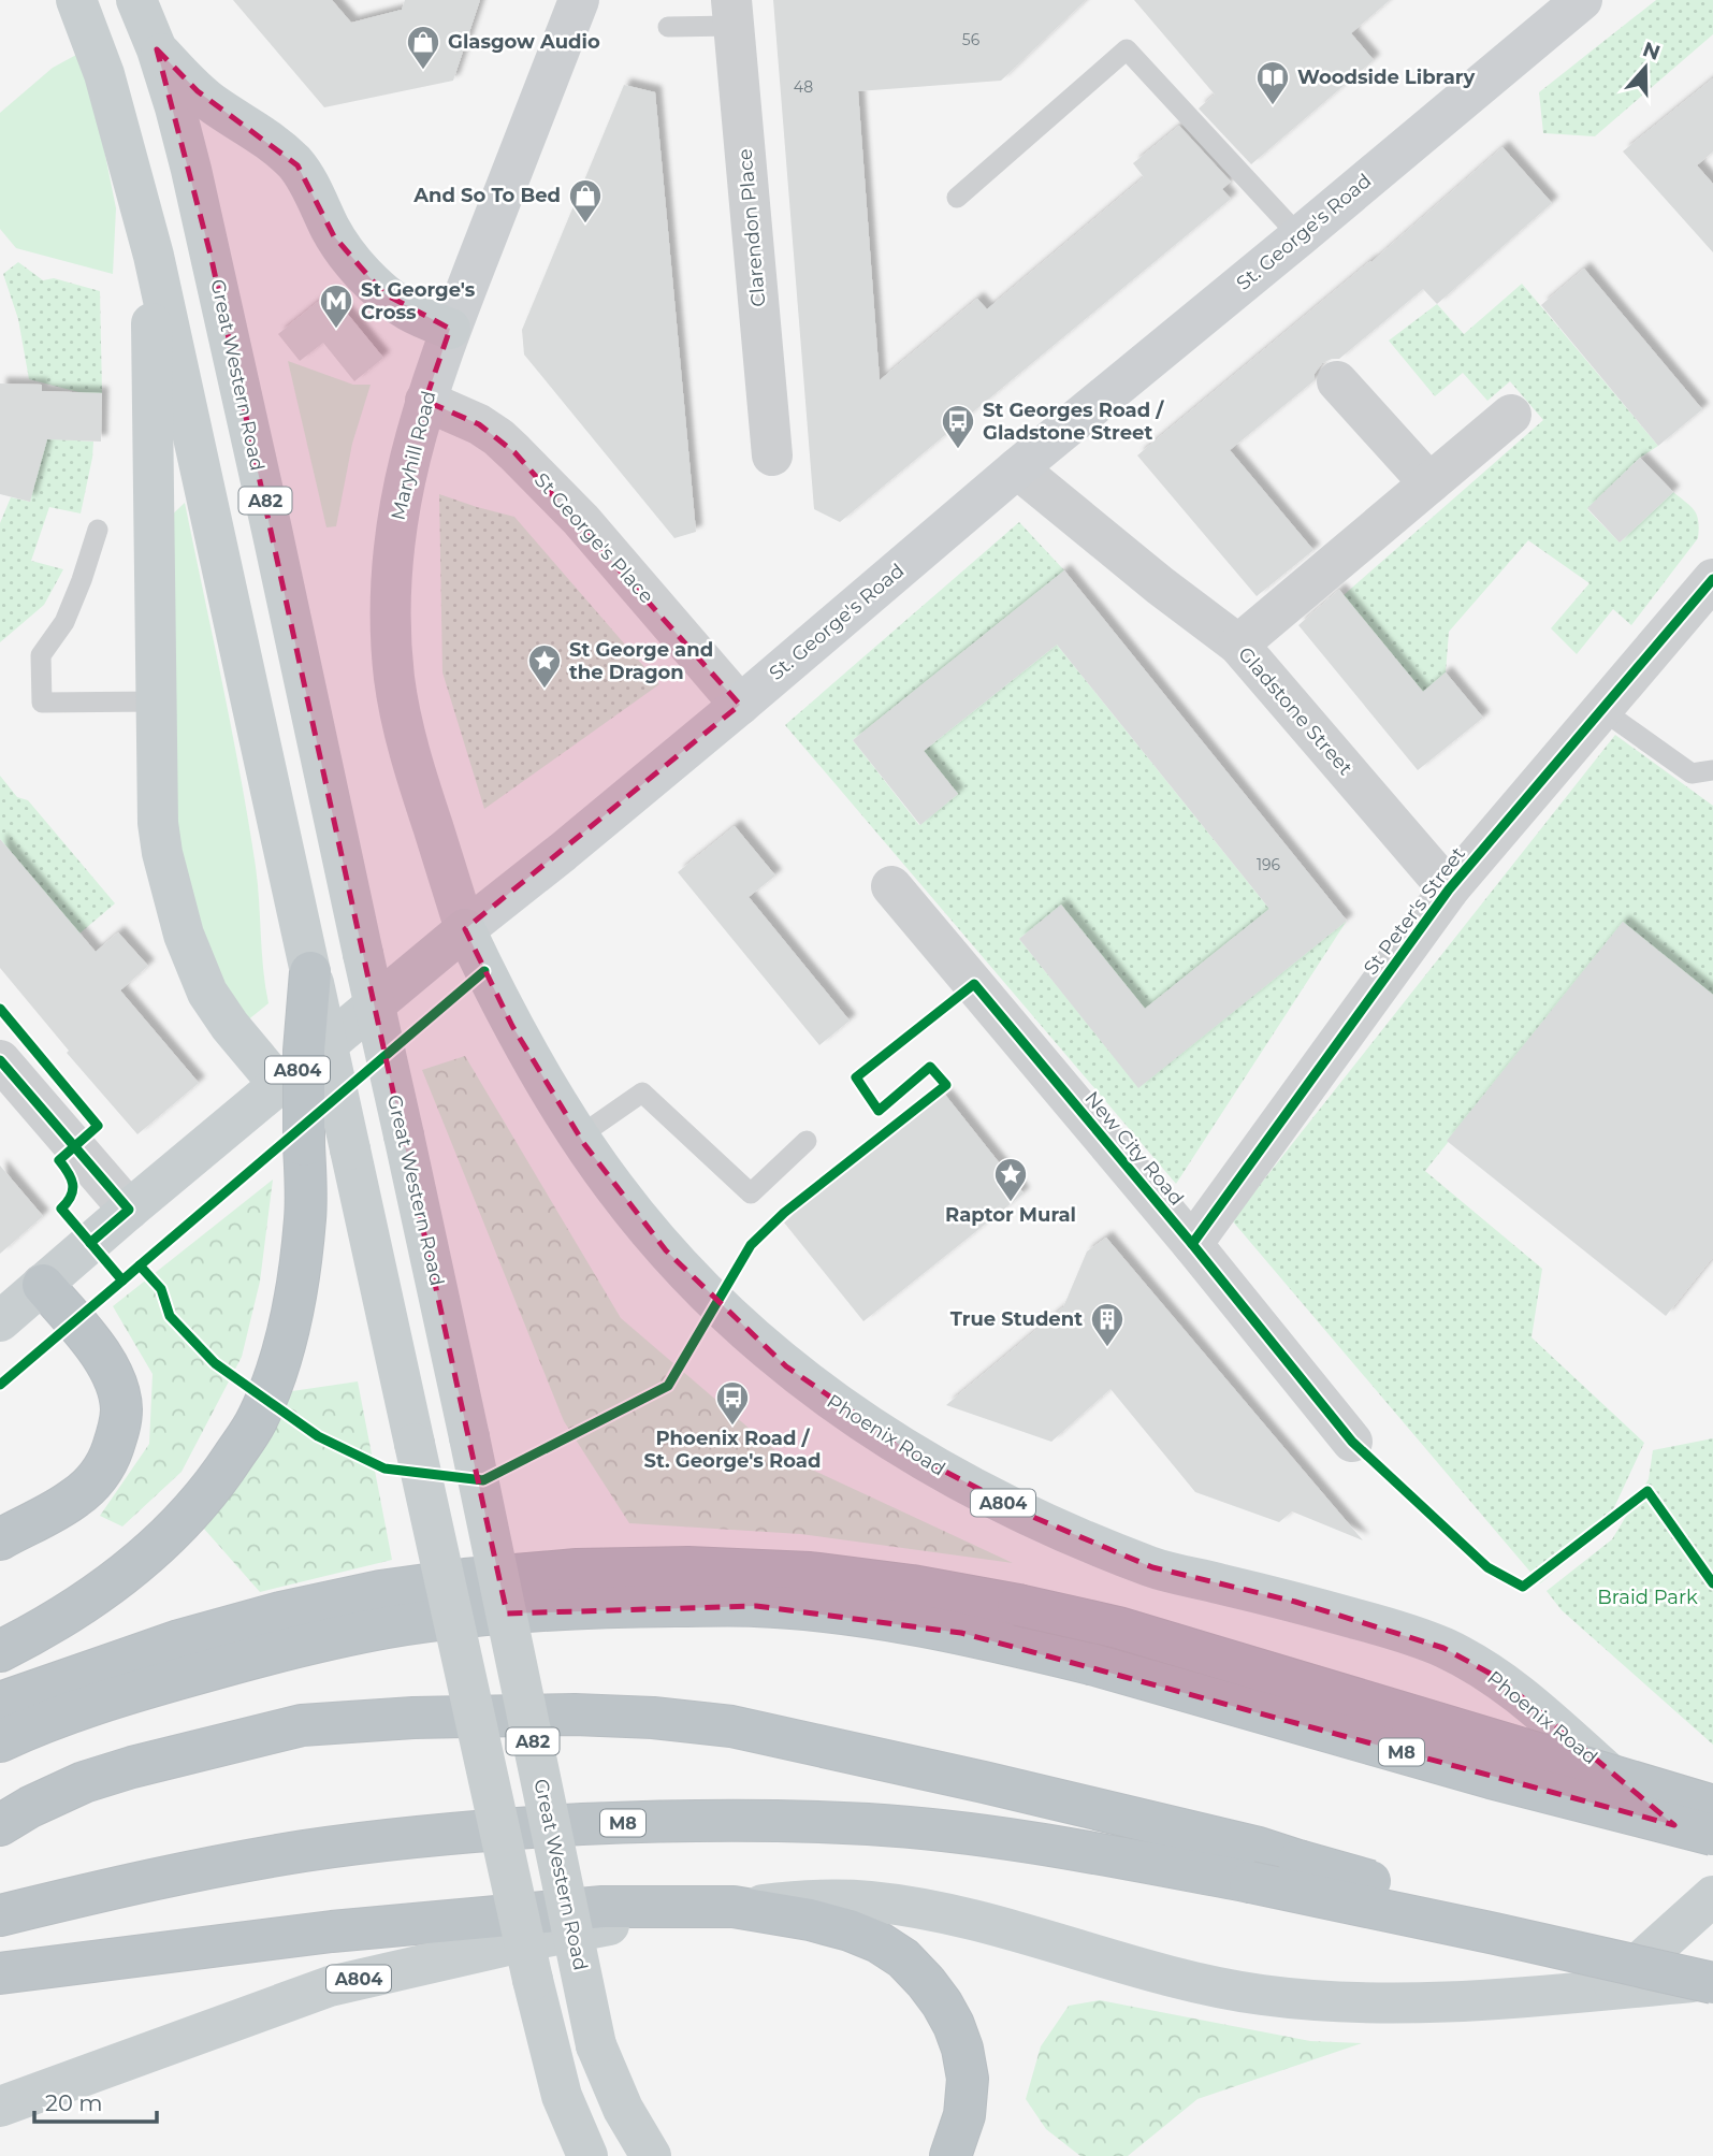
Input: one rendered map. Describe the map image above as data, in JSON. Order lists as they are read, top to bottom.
{
  "streets": {
    "highway": ["M8"],
    "main road": [
      "St. George's Road",
      "Great Western Road",
      "A82",
      "A804",
      "Phoenix Road"
    ],
    "street": [
      "Clarendon Place",
      "Maryhill Road",
      "St George's Place",
      "Gladstone Street",
      "St Peter's Street",
      "New City Road"
    ]
  },
  "crossings": [
    ["St. George's Road", "Maryhill Road"],
    ["St. George's Road", "St George's Place"],
    ["St. George's Road", "Gladstone Street"],
    ["St. George's Road", "A804"],
    ["St. George's Road", "Phoenix Road"],
    ["Maryhill Road", "St George's Place"],
    ["Maryhill Road", "Phoenix Road"],
    ["Gladstone Street", "St Peter's Street"],
    ["St Peter's Street", "New City Road"],
    ["A804", "M8"]
  ],
  "parks": ["Braid Park"],
  "places": {
    "shop": ["Glasgow Audio", "And So To Bed"],
    "library": ["Woodside Library"],
    "metro station": ["St George's Cross"],
    "bus stop": ["St Georges Road / Gladstone Street", "Phoenix Road / St. George's Road"],
    "place": ["St George and the Dragon", "Raptor Mural"],
    "building": ["True Student"]
  },
  "house_numbers": ["56", "48", "196"],
  "scale_bar": "20 m",
  "north": "top"
}
